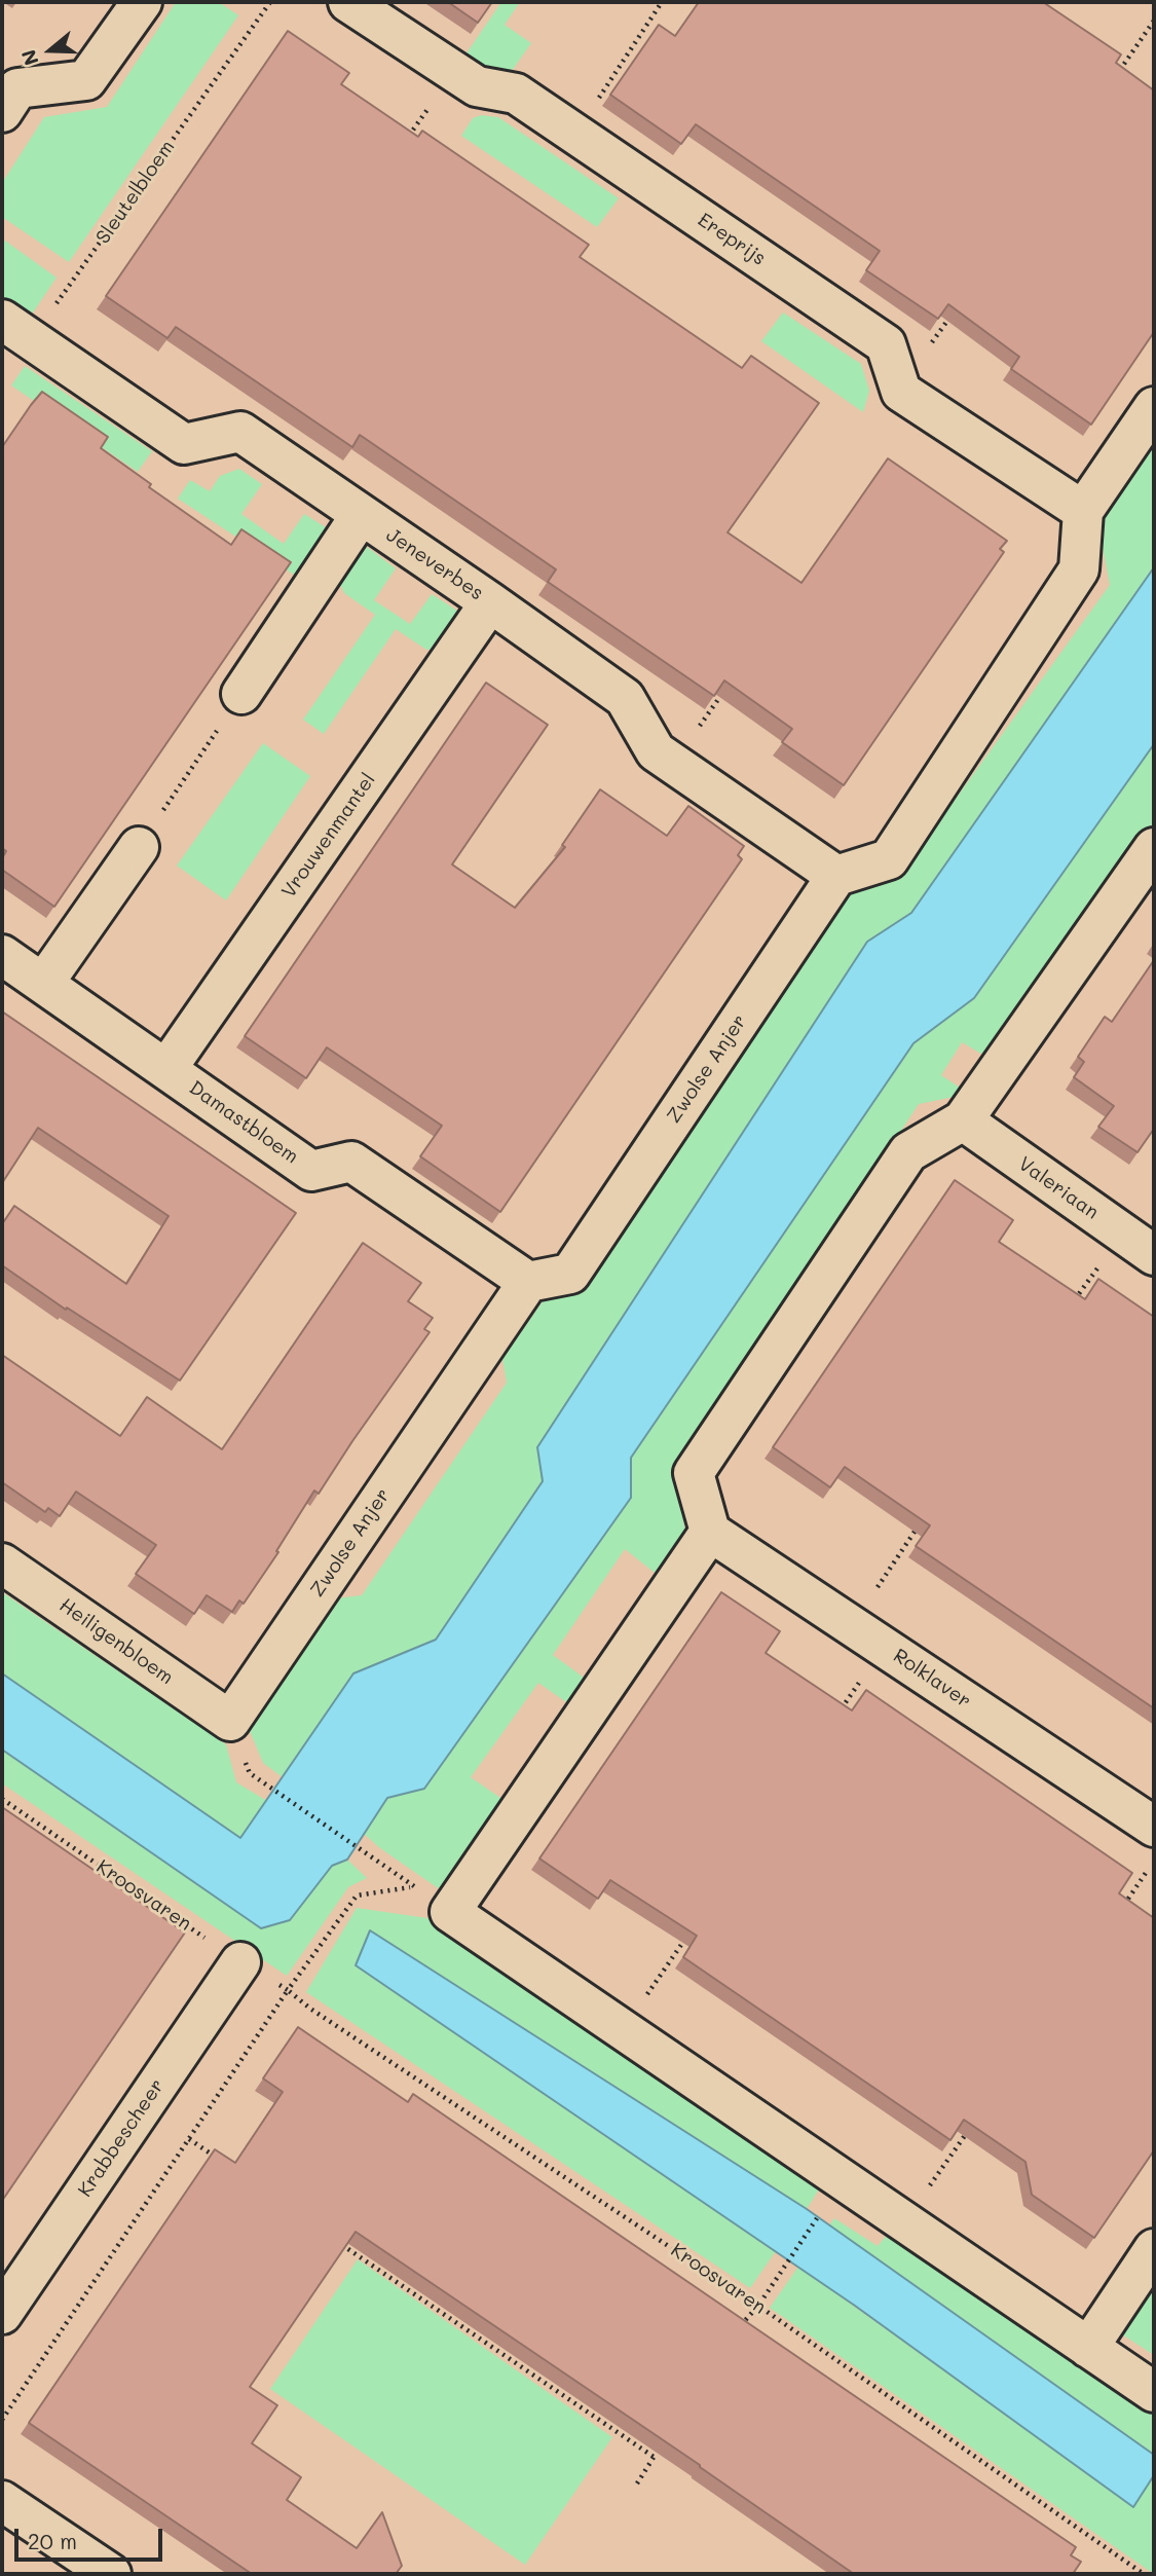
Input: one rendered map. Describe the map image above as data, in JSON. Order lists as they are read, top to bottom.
{
  "streets": {
    "street": [
      "Ereprijs",
      "Jeneverbes",
      "Vrouwenmantel",
      "Zwolse Anjer",
      "Damastbloem",
      "Valeriaan",
      "Heiligenbloem",
      "Rolklaver",
      "Krabbescheer"
    ],
    "path": ["Sleutelbloem", "Kroosvaren"]
  },
  "crossings": [
    ["Sleutelbloem", "Jeneverbes"],
    ["Jeneverbes", "Vrouwenmantel"],
    ["Jeneverbes", "Zwolse Anjer"],
    ["Vrouwenmantel", "Damastbloem"],
    ["Zwolse Anjer", "Damastbloem"],
    ["Zwolse Anjer", "Heiligenbloem"],
    ["Kroosvaren", "Krabbescheer"]
  ],
  "scale_bar": "20 m",
  "north": "left"
}
